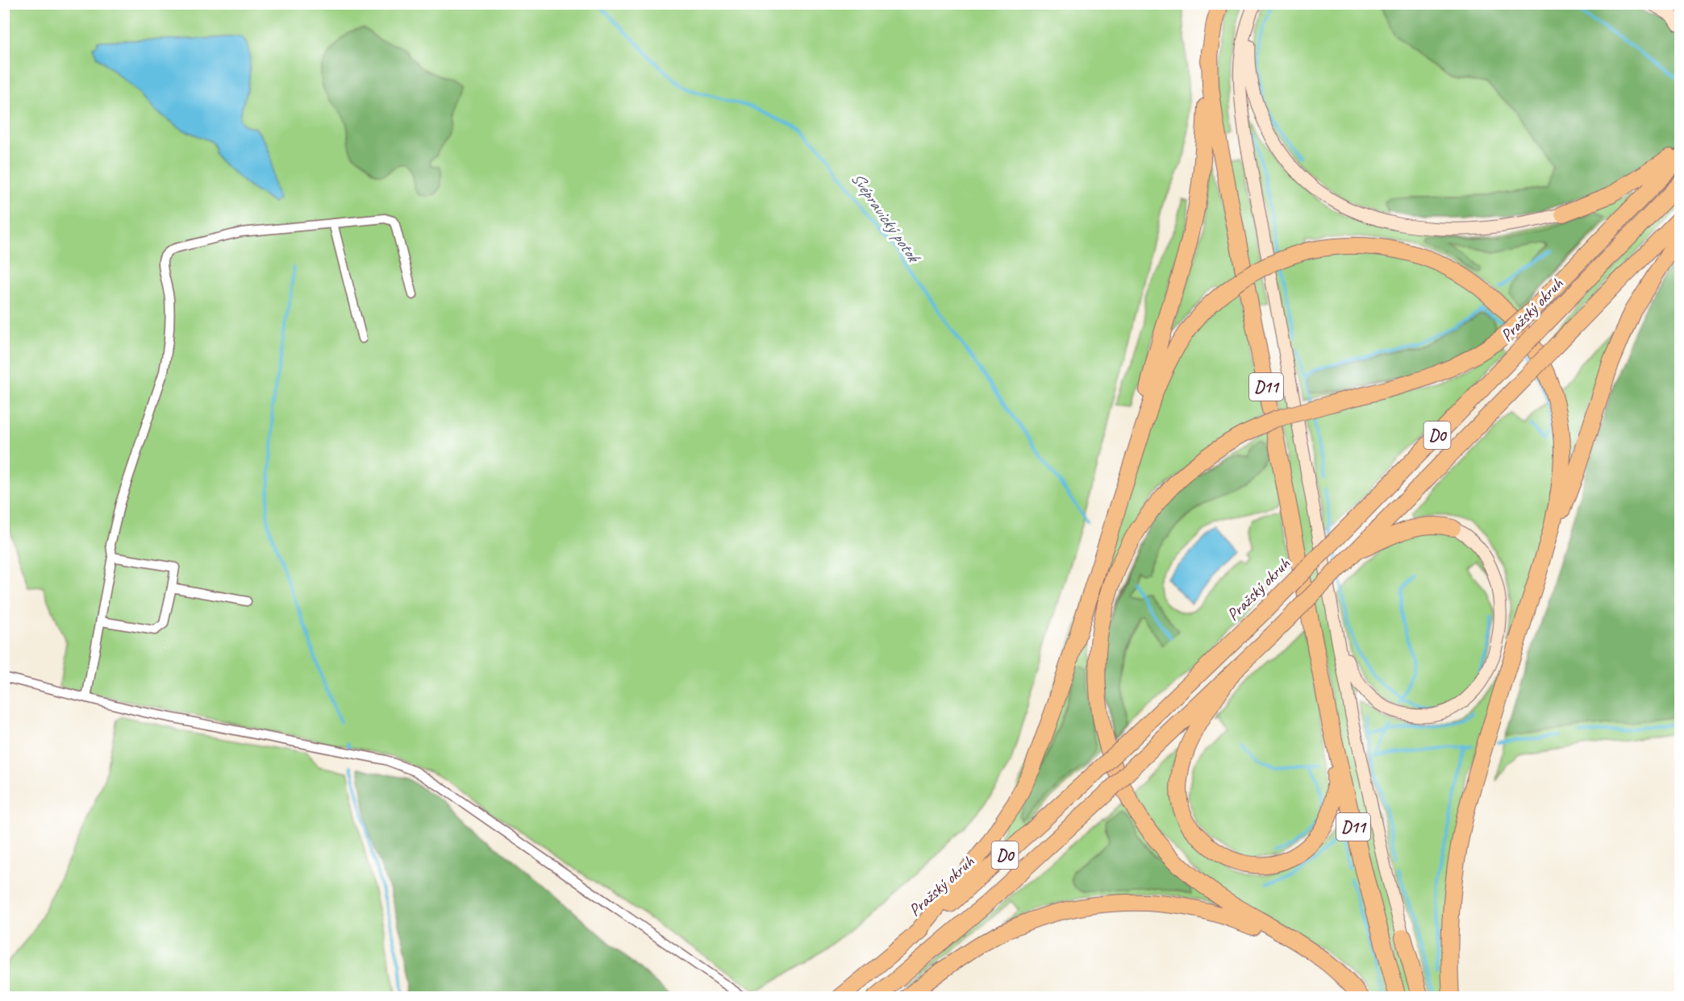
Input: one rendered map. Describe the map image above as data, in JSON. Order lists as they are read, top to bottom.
{
  "streets": {
    "highway": ["Pražský okruh", "D11", "D0"]
  },
  "water": ["Svépravický potok"]
}
